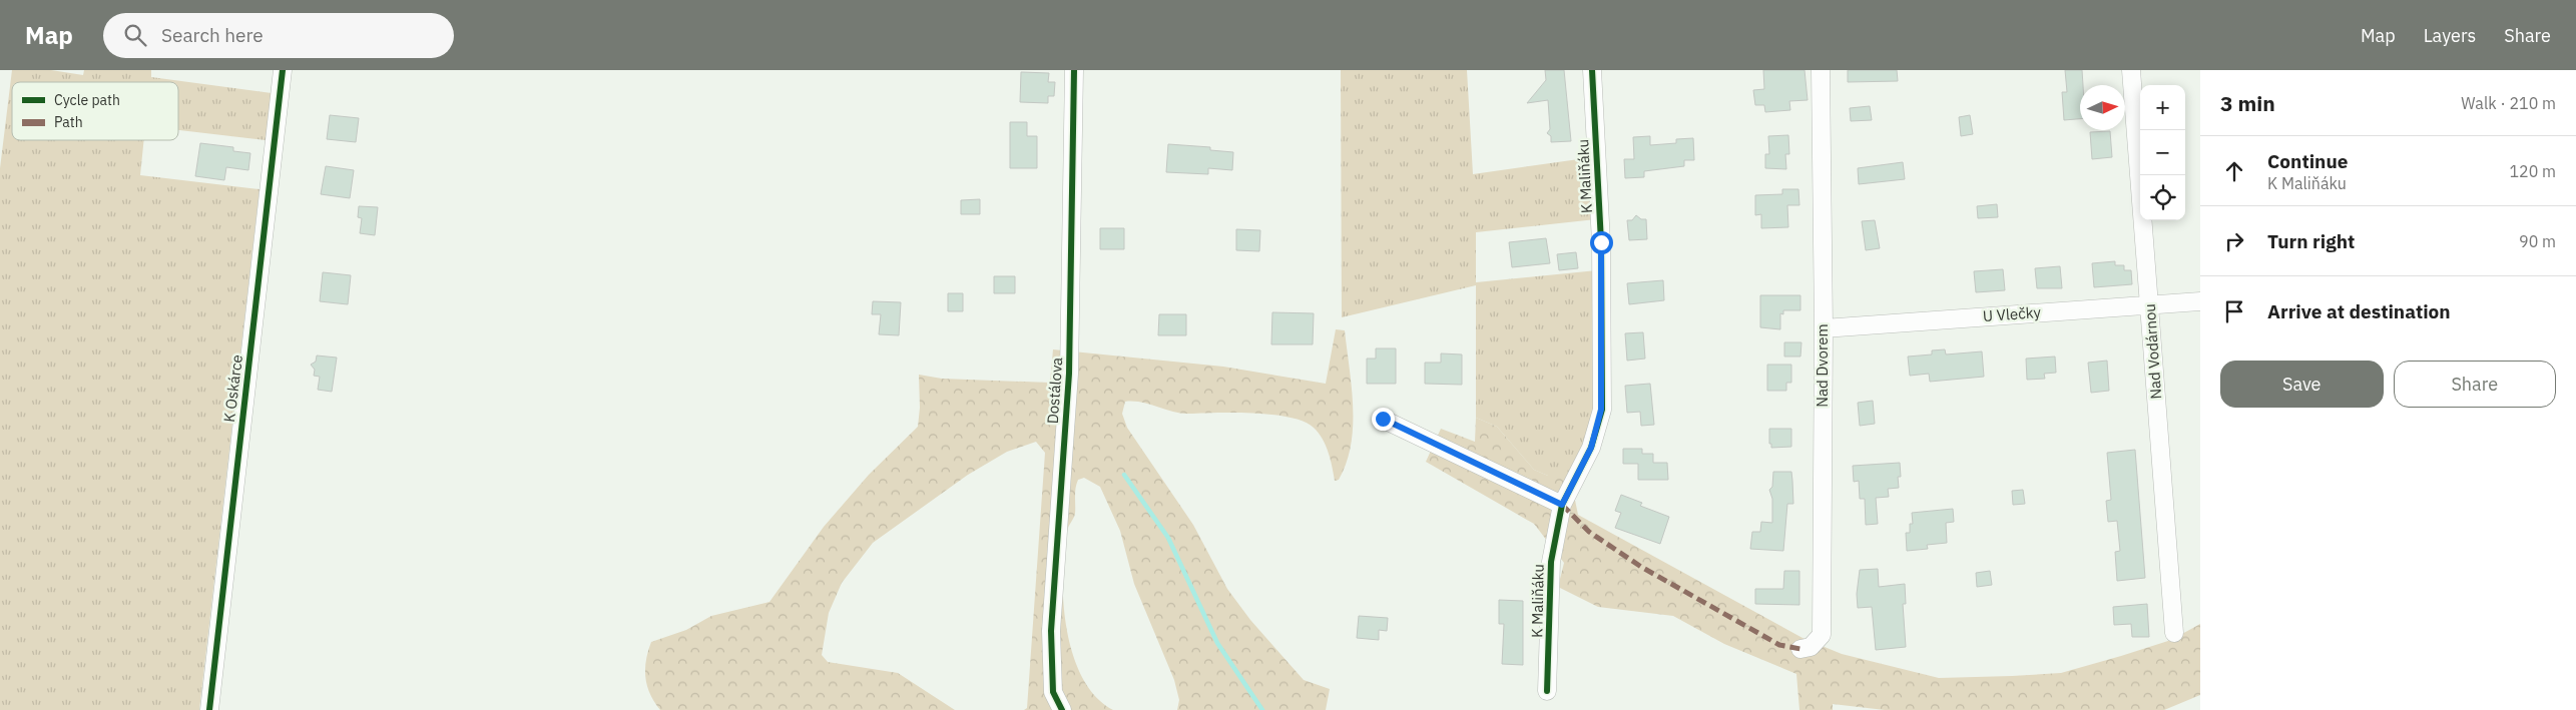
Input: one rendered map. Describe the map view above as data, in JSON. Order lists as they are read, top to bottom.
{
  "streets": {
    "street": [
      "K Maliňáku",
      "U Vlečky",
      "Nad Vodárnou",
      "Nad Dvorem",
      "K Oskárce",
      "Dostálova"
    ]
  },
  "crossings": [
    ["U Vlečky", "Nad Vodárnou"],
    ["U Vlečky", "Nad Dvorem"]
  ],
  "legend": ["Cycle path", "Path"],
  "north": "right",
  "page": {
    "header": "Map",
    "search": "Search here",
    "nav": ["Map", "Layers", "Share"],
    "heading": ["3 min", "Walk · 210 m"],
    "map_buttons": ["+", "−"],
    "list": [
      ["Continue", "K Maliňáku", "120 m"],
      ["Turn right", "90 m"],
      "Arrive at destination"
    ],
    "buttons": ["Save", "Share"]
  }
}
